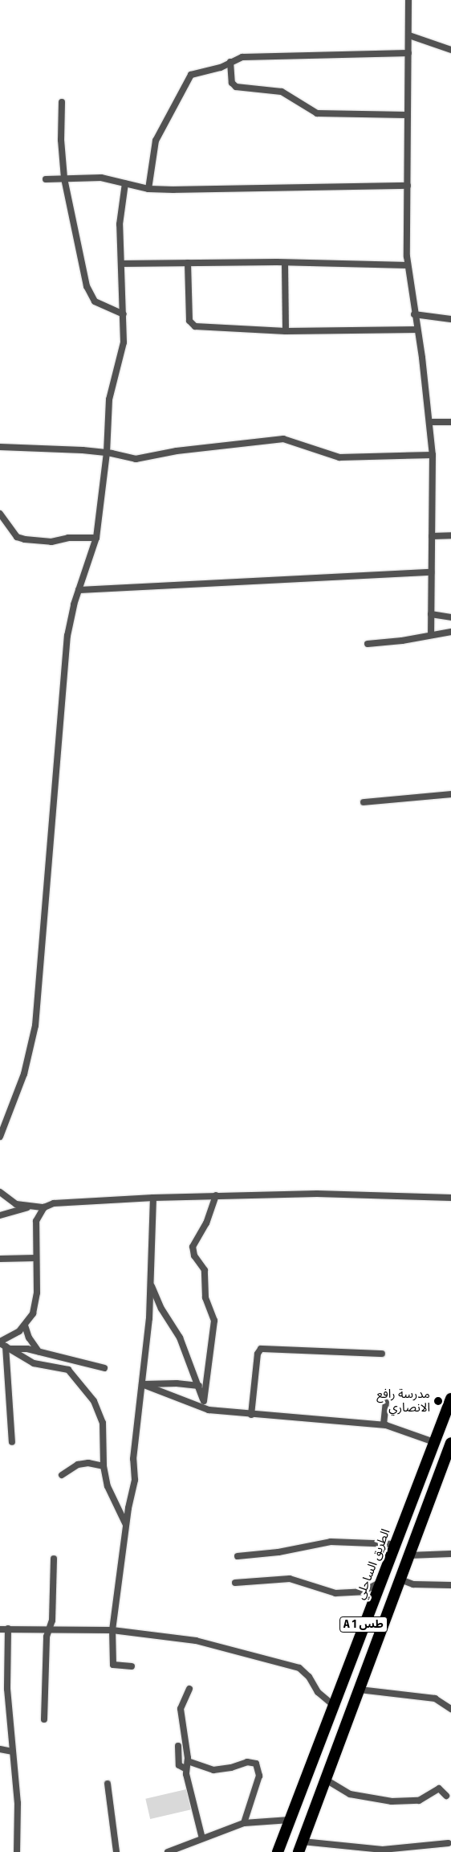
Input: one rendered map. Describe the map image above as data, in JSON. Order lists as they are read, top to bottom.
{
  "streets": {
    "highway": ["الطريق الساحلي", "A 1 طس"]
  },
  "places": ["مدرسة رافع الانصاري"]
}
